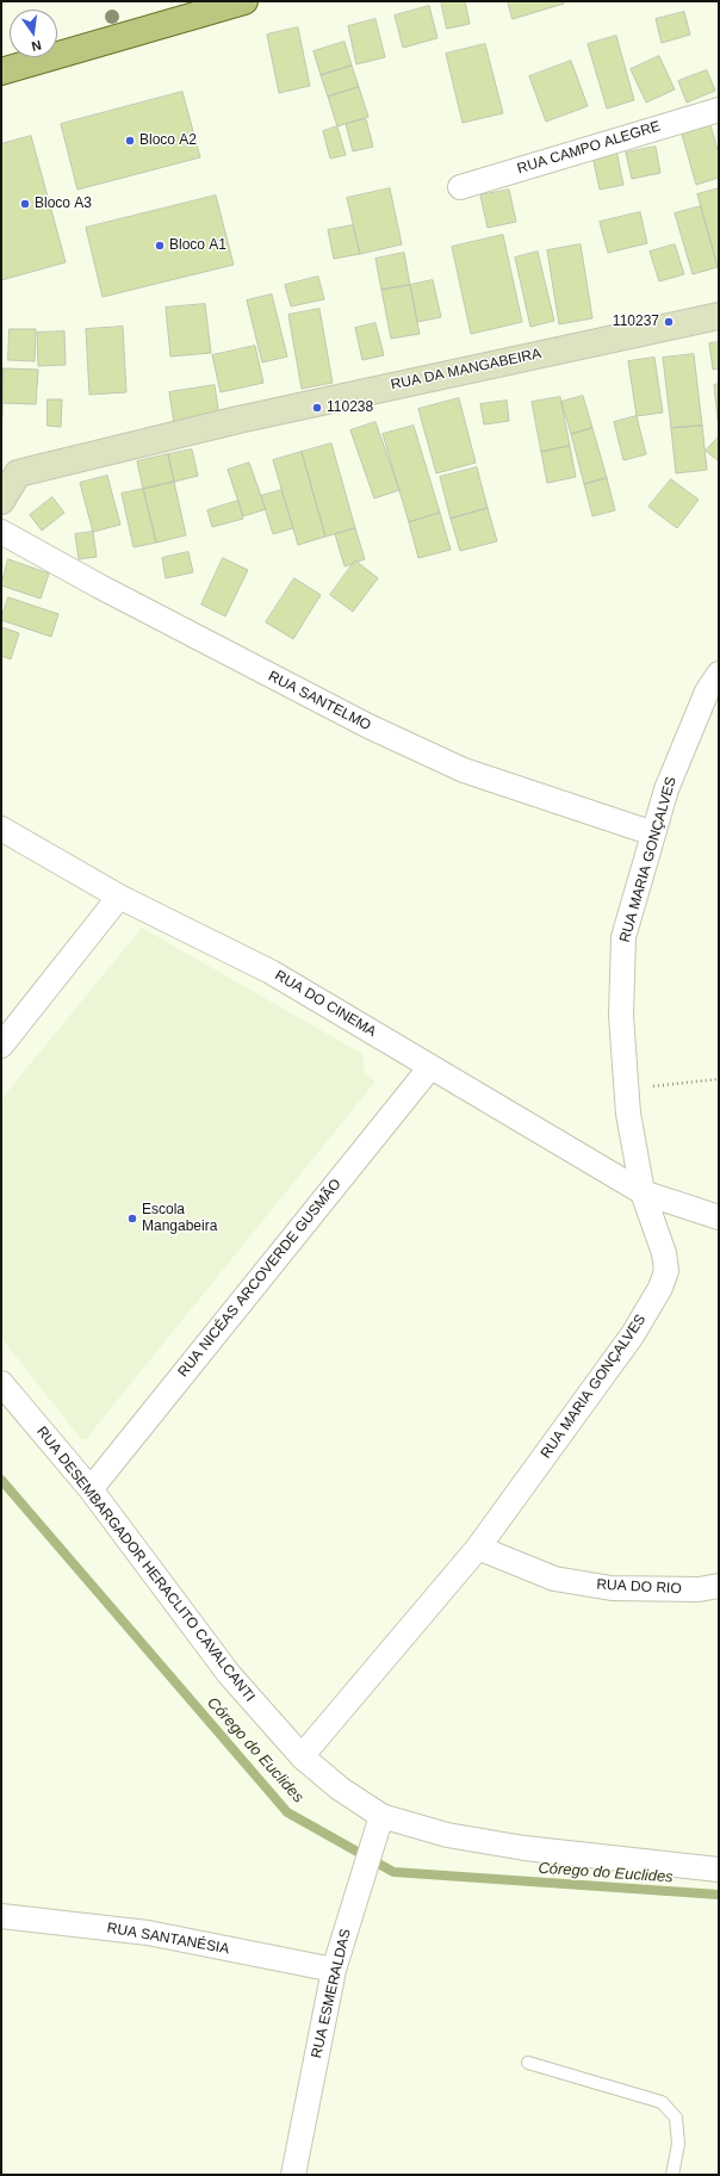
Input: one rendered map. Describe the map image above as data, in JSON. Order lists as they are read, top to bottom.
{
  "streets": {
    "street": [
      "RUA CAMPO ALEGRE",
      "RUA DA MANGABEIRA",
      "RUA SANTELMO",
      "RUA MARIA GONÇALVES",
      "RUA DO CINEMA",
      "RUA NICÉAS ARCOVERDE GUSMÃO",
      "RUA DESEMBARGADOR HERACLITO CAVALCANTI",
      "RUA DO RIO",
      "RUA SANTANÉSIA",
      "RUA ESMERALDAS"
    ]
  },
  "crossings": [
    ["RUA SANTELMO", "RUA MARIA GONÇALVES"],
    ["RUA MARIA GONÇALVES", "RUA DO CINEMA"],
    ["RUA MARIA GONÇALVES", "RUA DESEMBARGADOR HERACLITO CAVALCANTI"],
    ["RUA MARIA GONÇALVES", "RUA DO RIO"],
    ["RUA DO CINEMA", "RUA NICÉAS ARCOVERDE GUSMÃO"],
    ["RUA NICÉAS ARCOVERDE GUSMÃO", "RUA DESEMBARGADOR HERACLITO CAVALCANTI"],
    ["RUA DESEMBARGADOR HERACLITO CAVALCANTI", "RUA ESMERALDAS"],
    ["RUA SANTANÉSIA", "RUA ESMERALDAS"]
  ],
  "water": ["Córego do Euclides"],
  "places": [
    "Bloco A2",
    "Bloco A3",
    "Bloco A1",
    "110237",
    "110238",
    "Escola Mangabeira"
  ],
  "north": "bottom"
}
